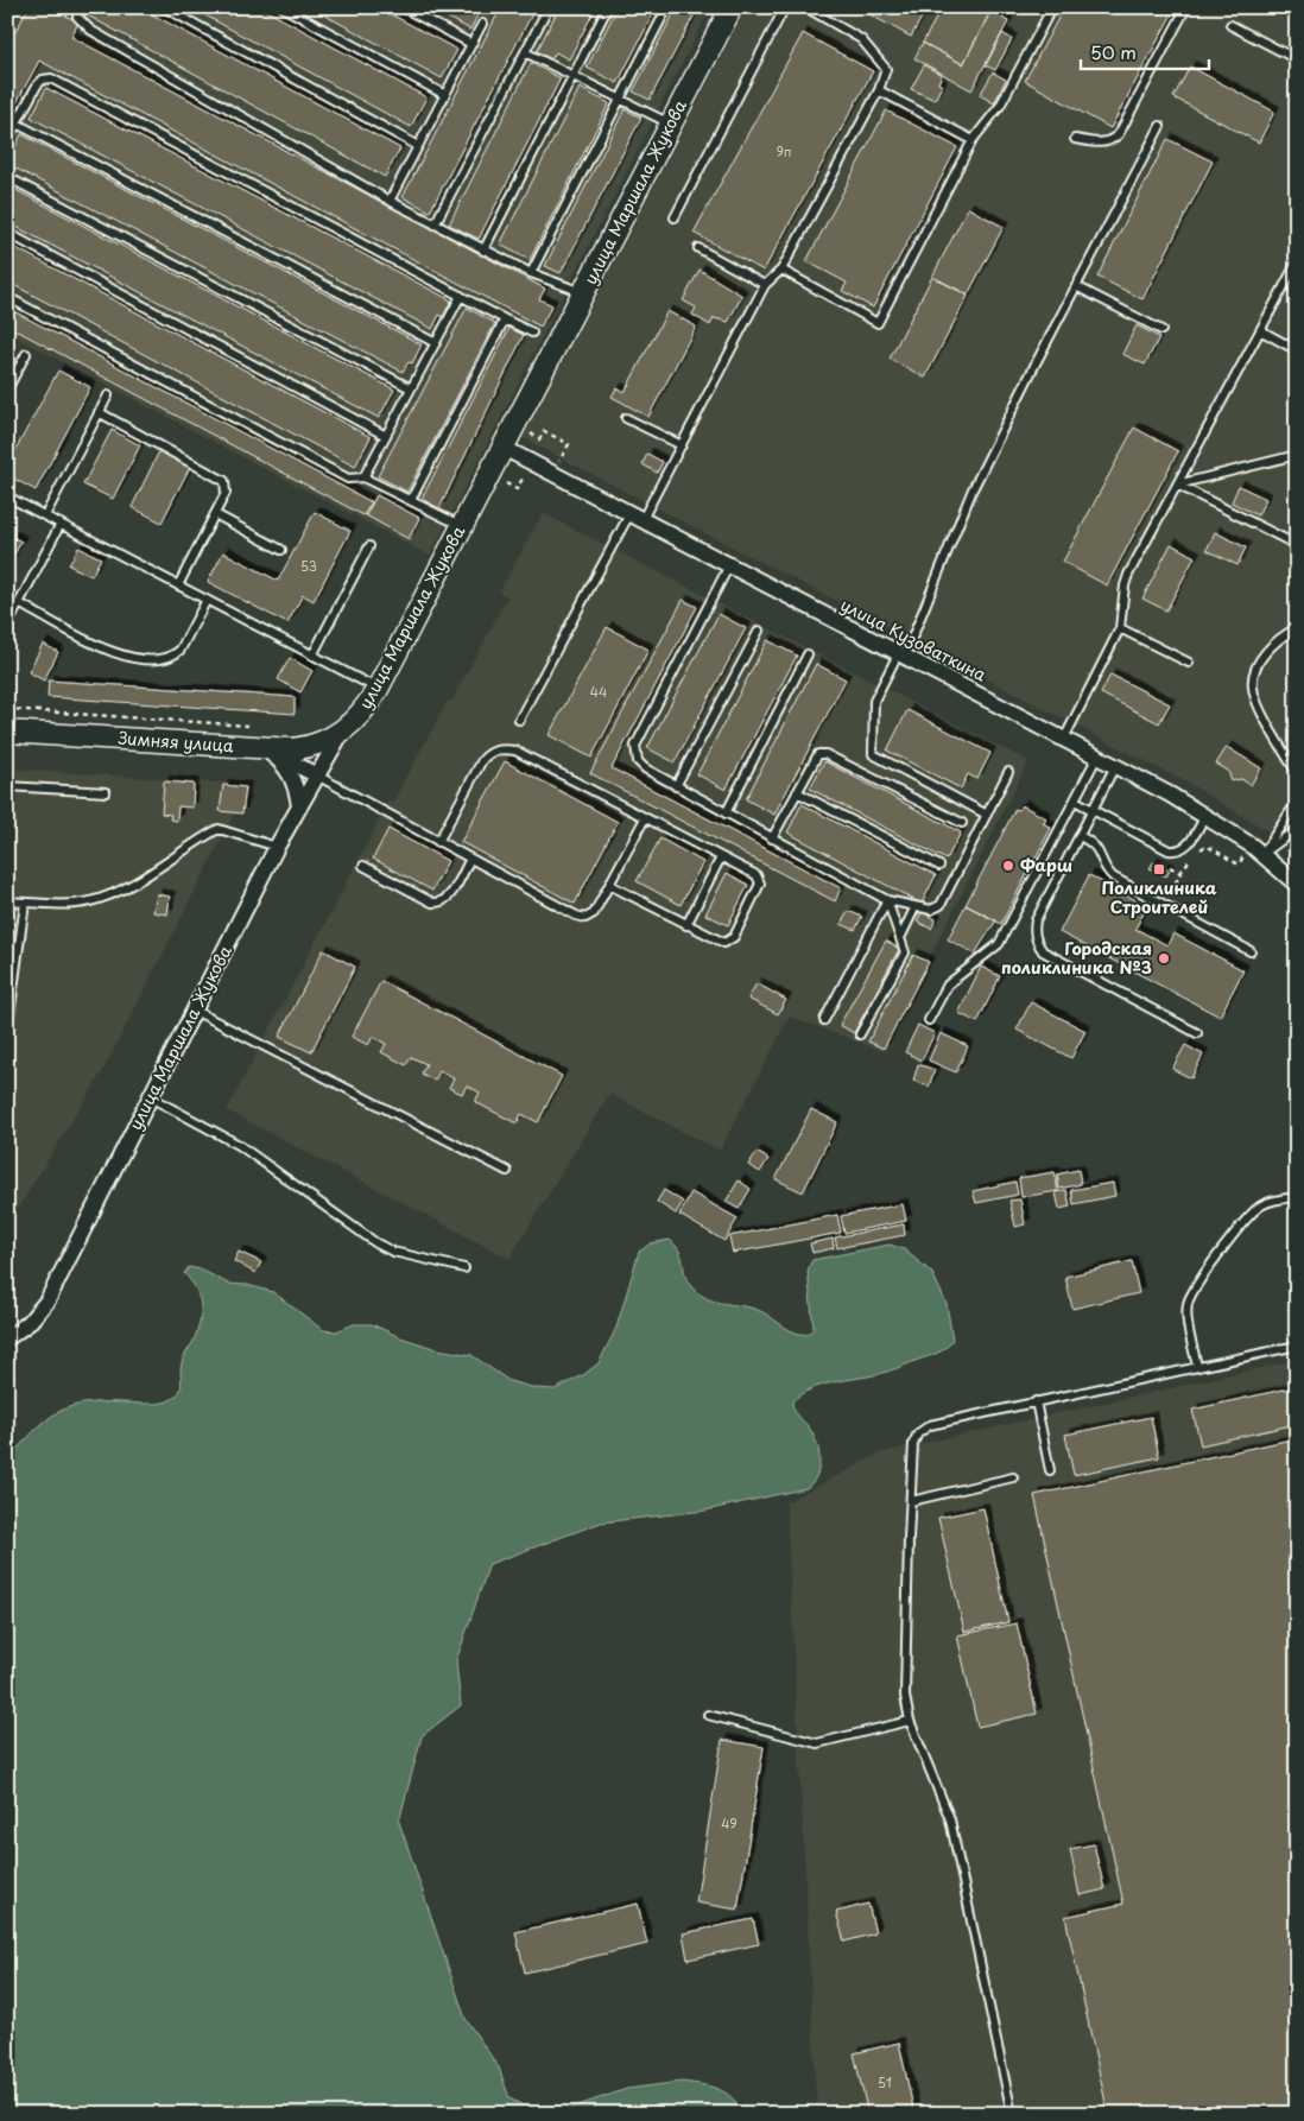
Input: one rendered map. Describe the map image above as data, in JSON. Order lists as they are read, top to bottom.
{
  "streets": {
    "main road": ["улица Маршала Жукова", "Зимняя улица"],
    "street": ["улица Кузоваткина"]
  },
  "crossings": [
    ["улица Маршала Жукова", "улица Кузоваткина"],
    ["улица Маршала Жукова", "Зимняя улица"]
  ],
  "places": {
    "other": ["Фарш", "Городская поликлиника №3"],
    "transit": ["Поликлиника Строителей"]
  },
  "house_numbers": [
    "9п",
    "53",
    "44",
    "49",
    "51"
  ],
  "scale_bar": "50 m"
}
